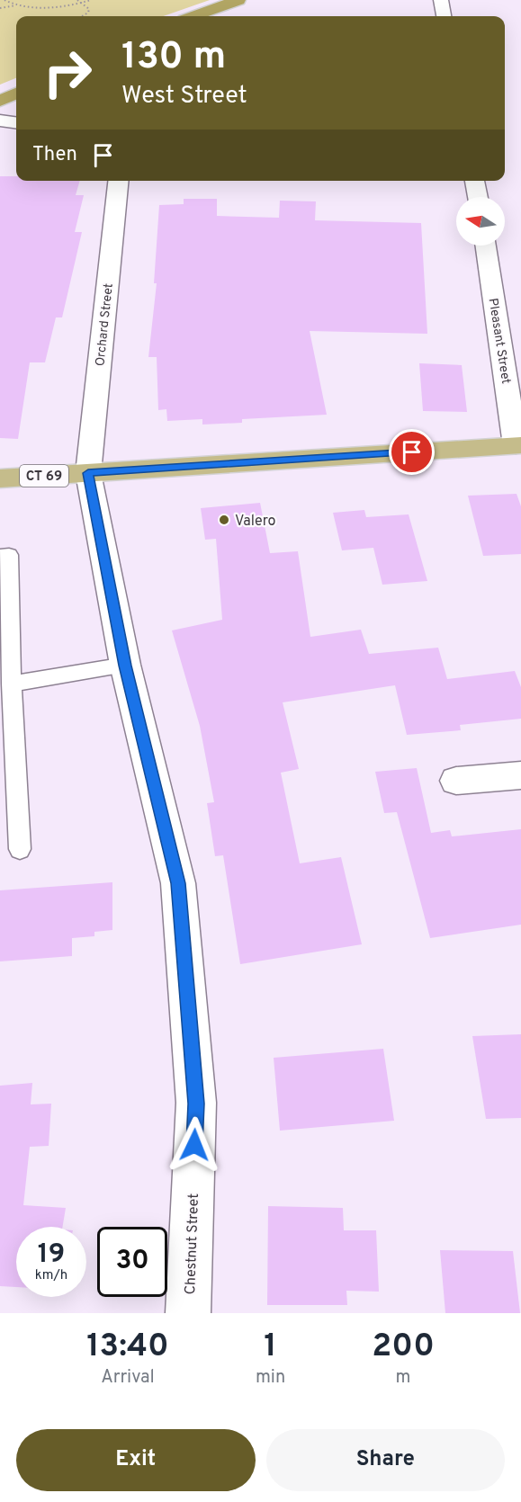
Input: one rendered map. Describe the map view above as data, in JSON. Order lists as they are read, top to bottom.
{
  "streets": {
    "main road": ["CT 69"],
    "street": ["Orchard Street", "Pleasant Street", "Chestnut Street"]
  },
  "crossings": [
    ["Orchard Street", "CT 69"],
    ["Orchard Street", "Chestnut Street"],
    ["Pleasant Street", "CT 69"],
    ["CT 69", "Chestnut Street"]
  ],
  "places": ["Valero"],
  "north": "left",
  "page": {
    "turn": ["130 m", "West Street"],
    "then": "Then",
    "speed": "19 km/h",
    "limit": "30",
    "eta": [
      "13:40",
      "Arrival",
      "1",
      "min",
      "200",
      "m"
    ],
    "buttons": ["Exit", "Share"]
  }
}
